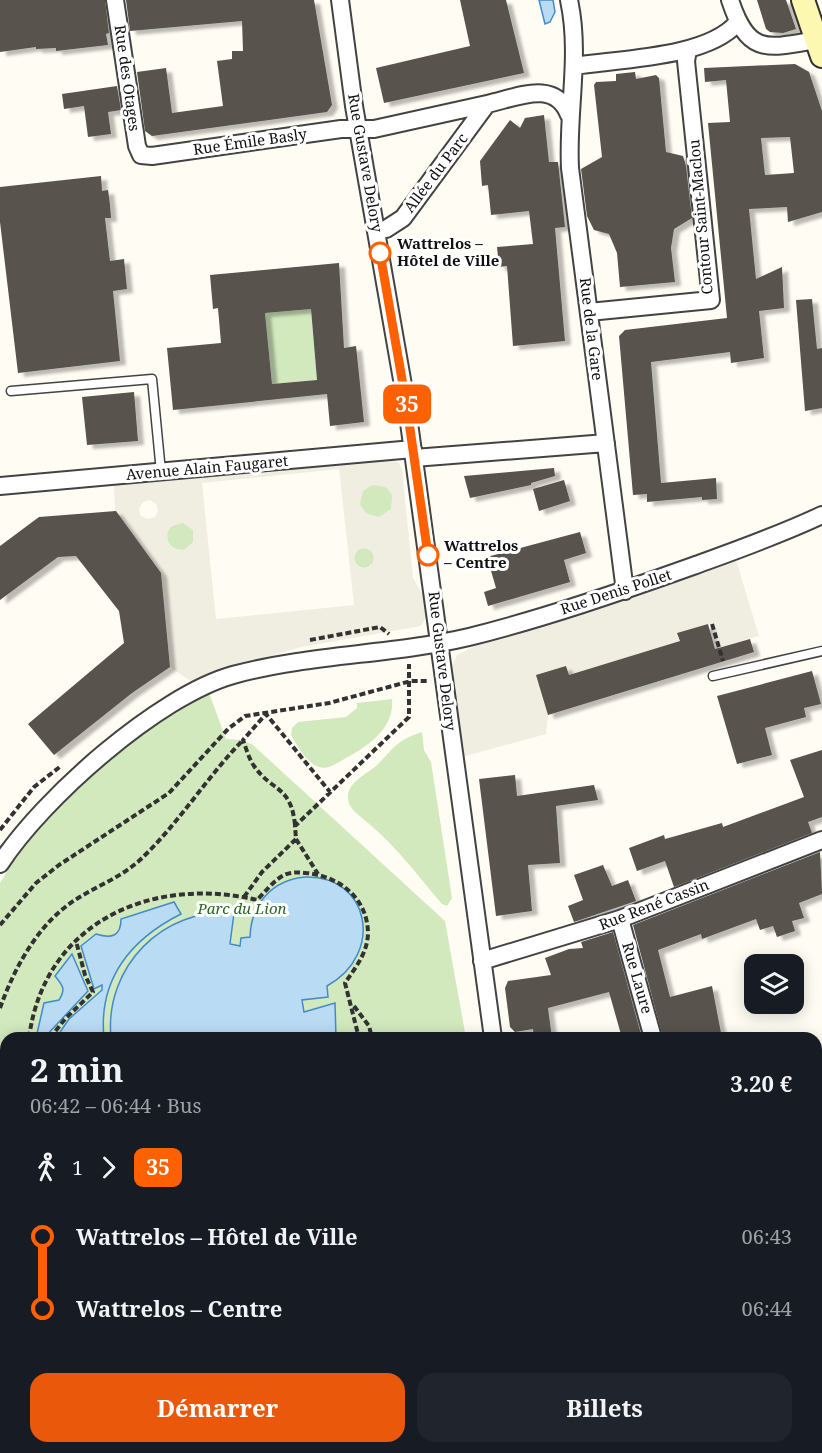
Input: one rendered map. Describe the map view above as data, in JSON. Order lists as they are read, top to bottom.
{
  "streets": {
    "street": [
      "Rue des Otages",
      "Rue Émile Basly",
      "Rue Gustave Delory",
      "Allée du Parc",
      "Contour Saint-Maclou",
      "Rue de la Gare",
      "Avenue Alain Faugaret",
      "Rue Denis Pollet",
      "Rue René Cassin",
      "Rue Laure"
    ]
  },
  "crossings": [
    ["Rue des Otages", "Rue Émile Basly"],
    ["Rue Émile Basly", "Rue Gustave Delory"],
    ["Rue Émile Basly", "Allée du Parc"],
    ["Rue Gustave Delory", "Allée du Parc"],
    ["Rue Gustave Delory", "Avenue Alain Faugaret"],
    ["Rue Gustave Delory", "Rue Denis Pollet"],
    ["Rue Gustave Delory", "Rue René Cassin"],
    ["Allée du Parc", "Rue de la Gare"],
    ["Contour Saint-Maclou", "Rue de la Gare"],
    ["Rue de la Gare", "Avenue Alain Faugaret"],
    ["Rue de la Gare", "Rue Denis Pollet"],
    ["Rue René Cassin", "Rue Laure"]
  ],
  "parks": ["Parc du Lion"],
  "places": ["Wattrelos – Hôtel de Ville", "Wattrelos – Centre"],
  "lines": ["bus line 35"],
  "page": {
    "on_map": "35",
    "heading": ["2 min", "06:42 – 06:44 · Bus", "3.20 €"],
    "legs": ["1", "35"],
    "list": [
      {
        "name": "Wattrelos – Hôtel de Ville",
        "value": "06:43"
      },
      {
        "name": "Wattrelos – Centre",
        "value": "06:44"
      }
    ],
    "buttons": ["Démarrer", "Billets"]
  }
}
